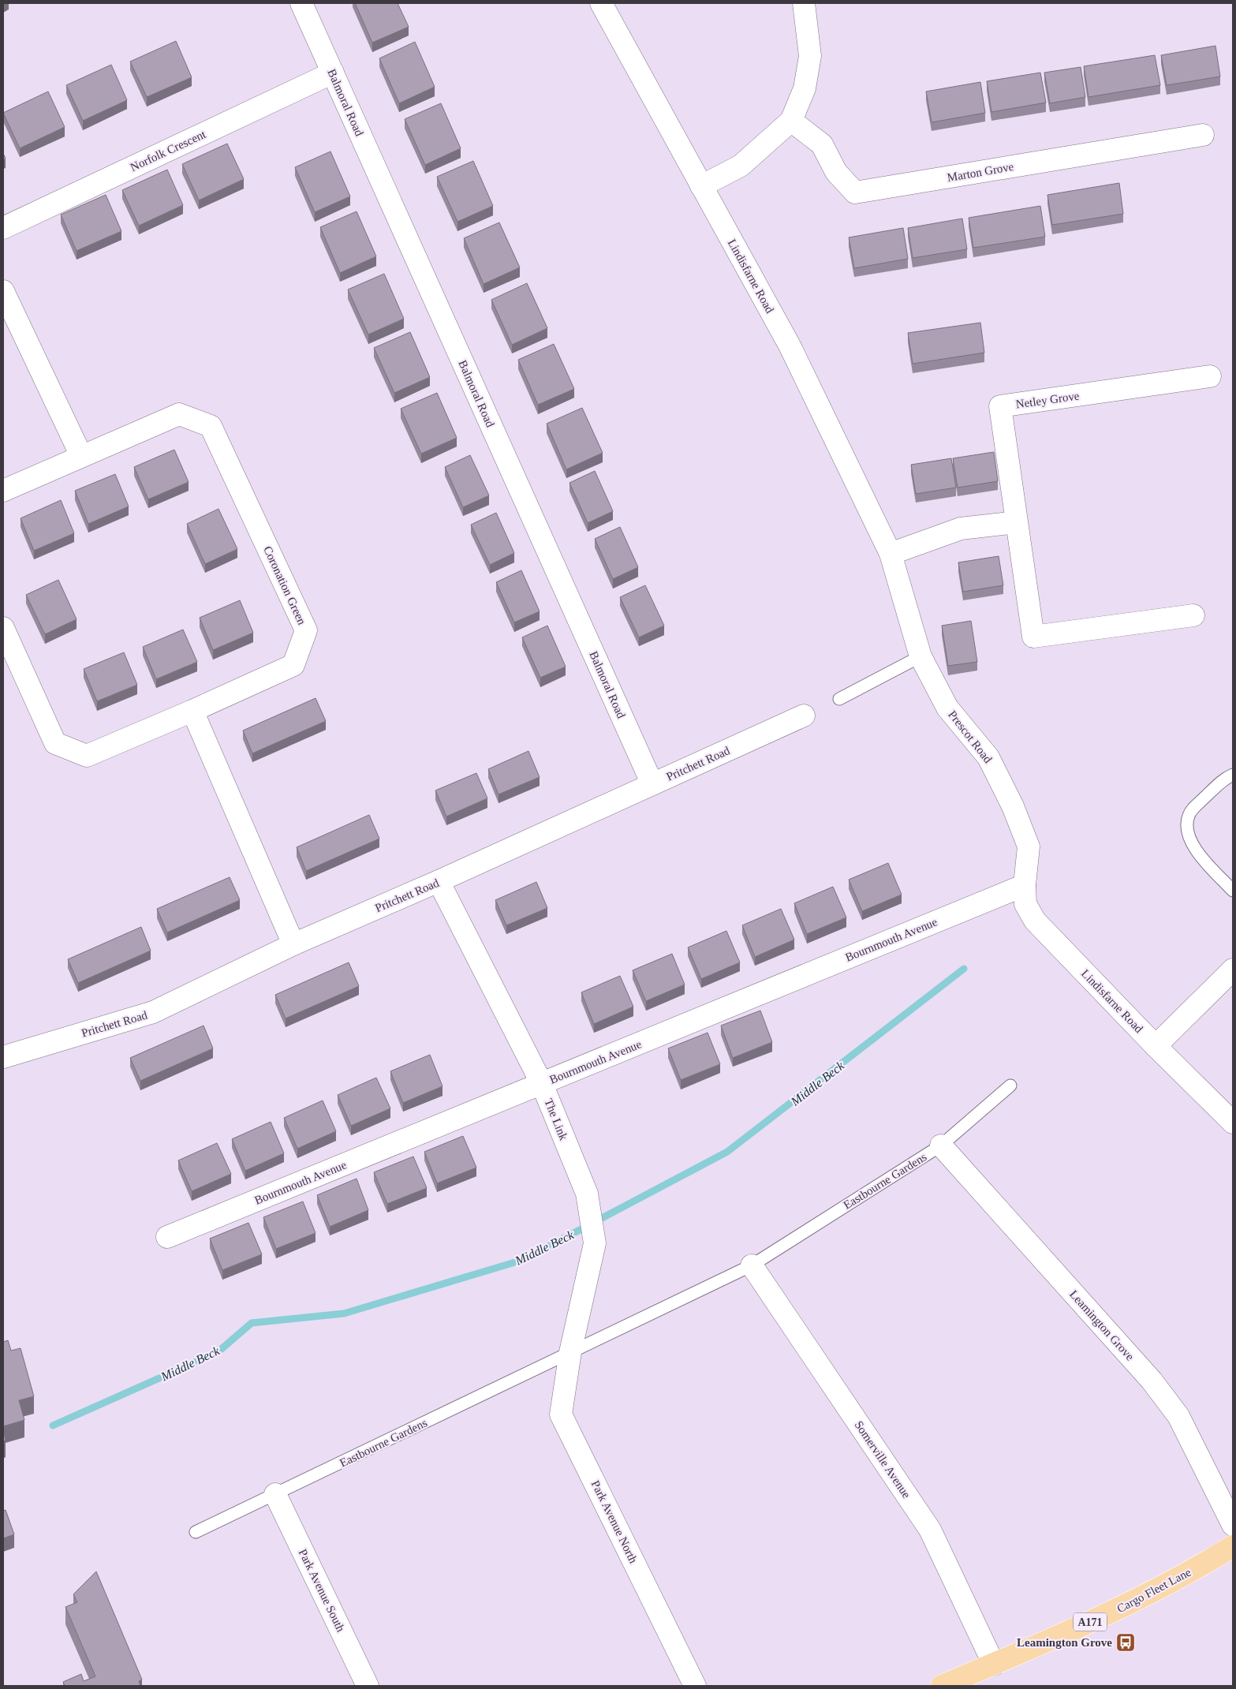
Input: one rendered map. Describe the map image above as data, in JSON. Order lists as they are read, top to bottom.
{
  "streets": {
    "main road": ["Cargo Fleet Lane", "A171"],
    "street": [
      "Balmoral Road",
      "Norfolk Crescent",
      "Marton Grove",
      "Lindisfarne Road",
      "Netley Grove",
      "Coronation Green",
      "Prescot Road",
      "Pritchett Road",
      "Bournmouth Avenue",
      "The Link",
      "Leamington Grove",
      "Somerville Avenue",
      "Park Avenue North",
      "Park Avenue South"
    ],
    "lane": ["Eastbourne Gardens"]
  },
  "crossings": [
    ["Balmoral Road", "Norfolk Crescent"],
    ["Balmoral Road", "Pritchett Road"],
    ["Lindisfarne Road", "Prescot Road"],
    ["Prescot Road", "Bournmouth Avenue"],
    ["Pritchett Road", "The Link"],
    ["Bournmouth Avenue", "The Link"],
    ["The Link", "Eastbourne Gardens"],
    ["The Link", "Park Avenue North"],
    ["Eastbourne Gardens", "Leamington Grove"],
    ["Eastbourne Gardens", "Somerville Avenue"],
    ["Eastbourne Gardens", "Park Avenue North"],
    ["Eastbourne Gardens", "Park Avenue South"],
    ["Somerville Avenue", "Cargo Fleet Lane"]
  ],
  "water": ["Middle Beck"],
  "places": {
    "bus stop": ["Leamington Grove"]
  }
}
